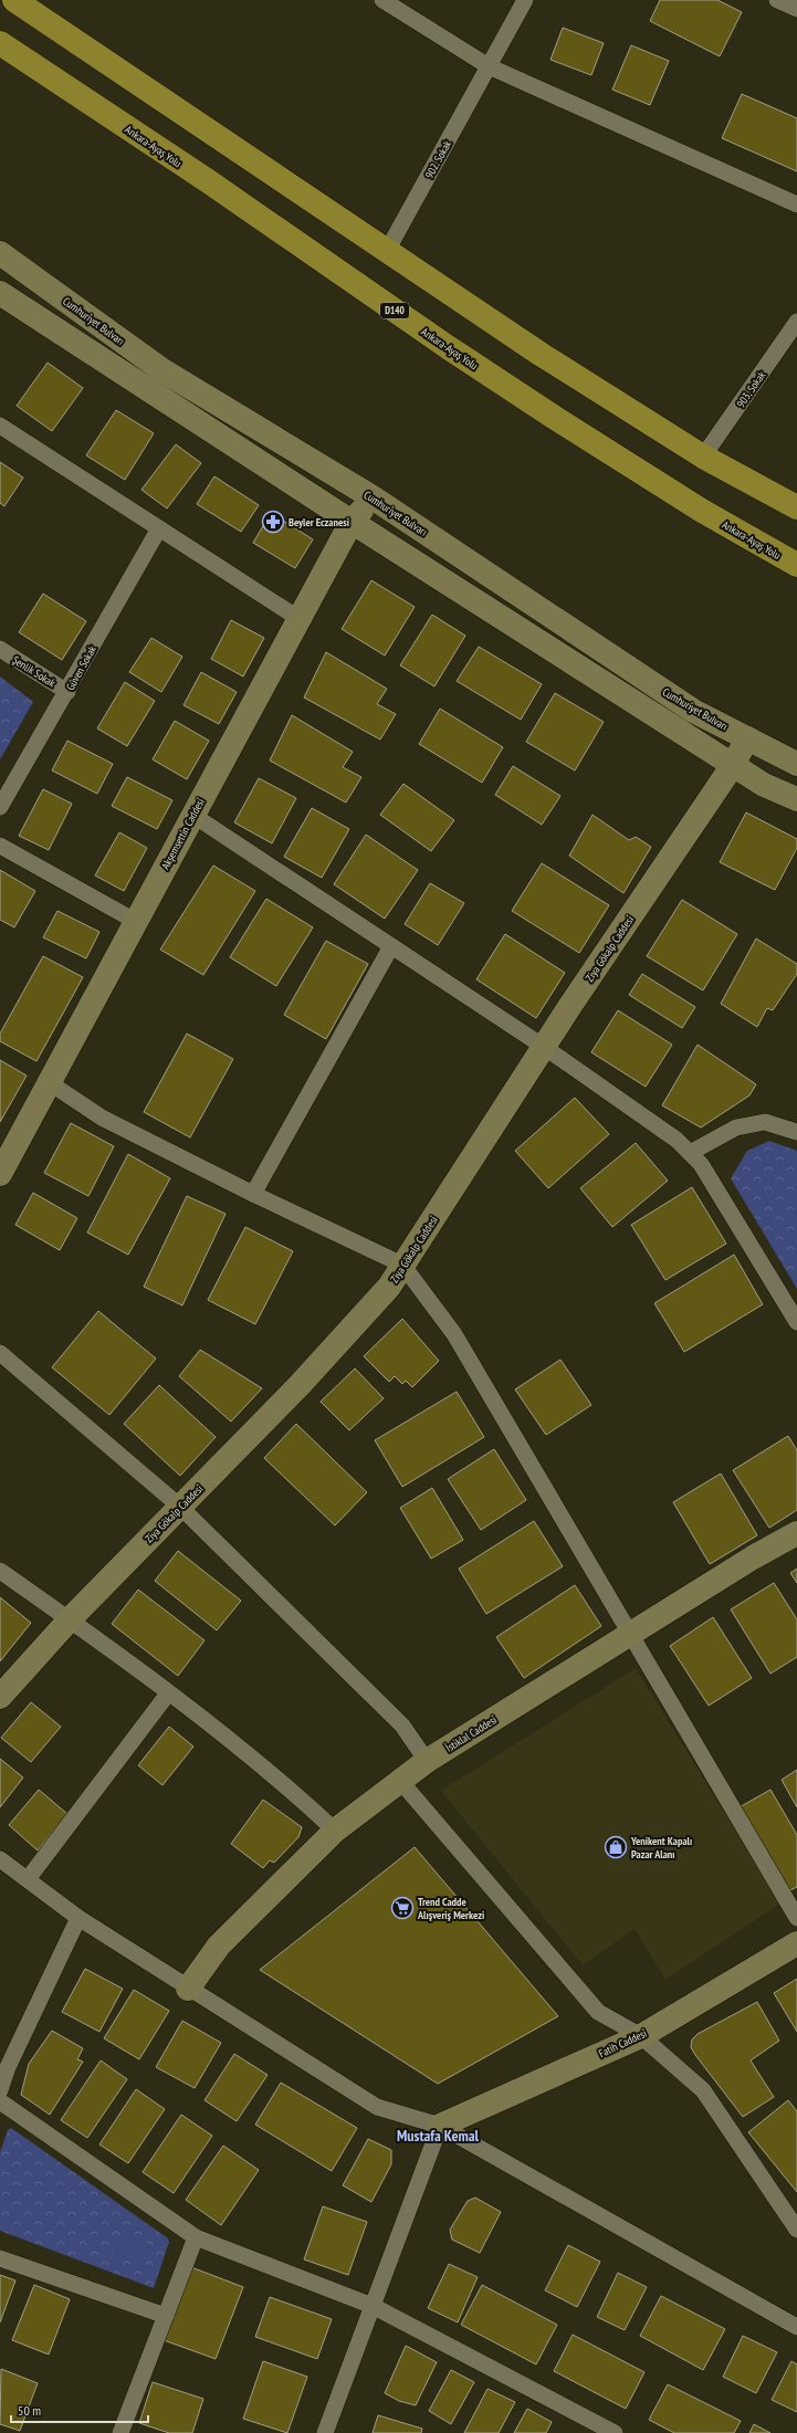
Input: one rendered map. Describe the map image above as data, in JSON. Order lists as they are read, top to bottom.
{
  "streets": {
    "highway": ["Ankara-Ayaş Yolu", "D140"],
    "street": [
      "902. Sokak",
      "Cumhuriyet Bulvarı",
      "903. Sokak",
      "Güven Sokak",
      "Şenlik Sokak",
      "Akşemsettin Caddesi",
      "Ziya Gökalp Caddesi",
      "İstiklal Caddesi",
      "Fatih Caddesi"
    ]
  },
  "crossings": [
    ["Cumhuriyet Bulvarı", "Akşemsettin Caddesi"],
    ["Cumhuriyet Bulvarı", "Ziya Gökalp Caddesi"],
    ["Güven Sokak", "Şenlik Sokak"]
  ],
  "districts": ["Mustafa Kemal"],
  "places": {
    "pharmacy": ["Beyler Eczanesi"],
    "shop": ["Yenikent Kapalı Pazar Alanı"],
    "supermarket": ["Trend Cadde Alışveriş Merkezi"]
  },
  "scale_bar": "50 m"
}
